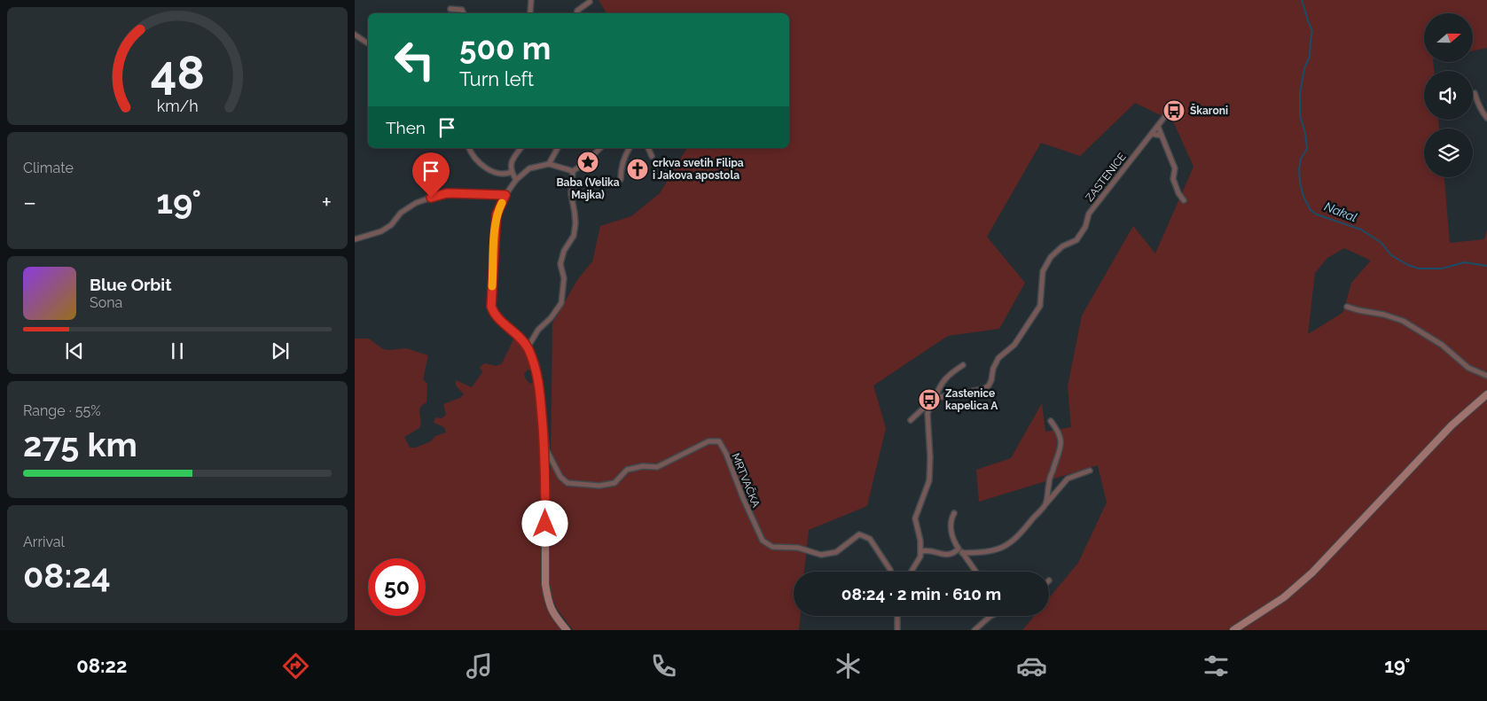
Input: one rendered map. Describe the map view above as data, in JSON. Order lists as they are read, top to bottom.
{
  "streets": {
    "street": ["ZASTENICE", "MRTVAČKA"]
  },
  "water": ["Nakal"],
  "places": {
    "bus stop": ["Škaroni", "Zastenice kapelica A"],
    "place": ["Baba (Velika Majka)"],
    "church": ["crkva svetih Filipa i Jakova apostola"]
  },
  "north": "right",
  "page": {
    "turn": ["500 m", "Turn left"],
    "then": "Then",
    "tile": [
      "Climate",
      ["Range · 55%", "275 km"],
      ["Arrival", "08:24"]
    ],
    "heat": ["−", "19°", "+"],
    "song": ["Blue Orbit", "Sona"],
    "limit": "50",
    "trip": "08:24 · 2 min · 610 m",
    "tabs": ["08:22", "19°"],
    "gauge": ["48", "km/h"]
  }
}
